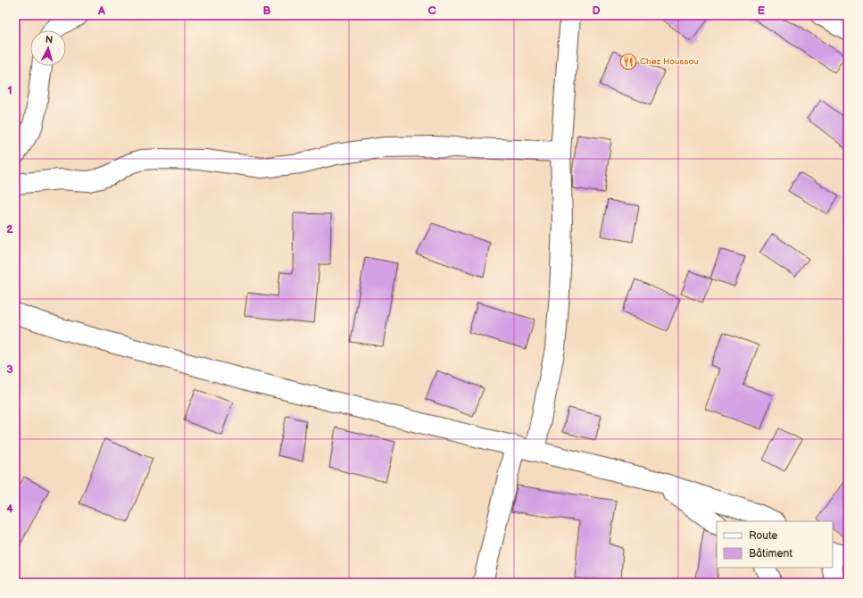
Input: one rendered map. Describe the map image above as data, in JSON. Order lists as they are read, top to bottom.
{
  "places": {
    "restaurant": ["Chez Houssou"]
  },
  "legend": ["Route", "Bâtiment"],
  "north": "top",
  "grid": {
    "columns": [
      "A",
      "B",
      "C",
      "D",
      "E"
    ],
    "rows": [
      "1",
      "2",
      "3",
      "4"
    ]
  }
}
